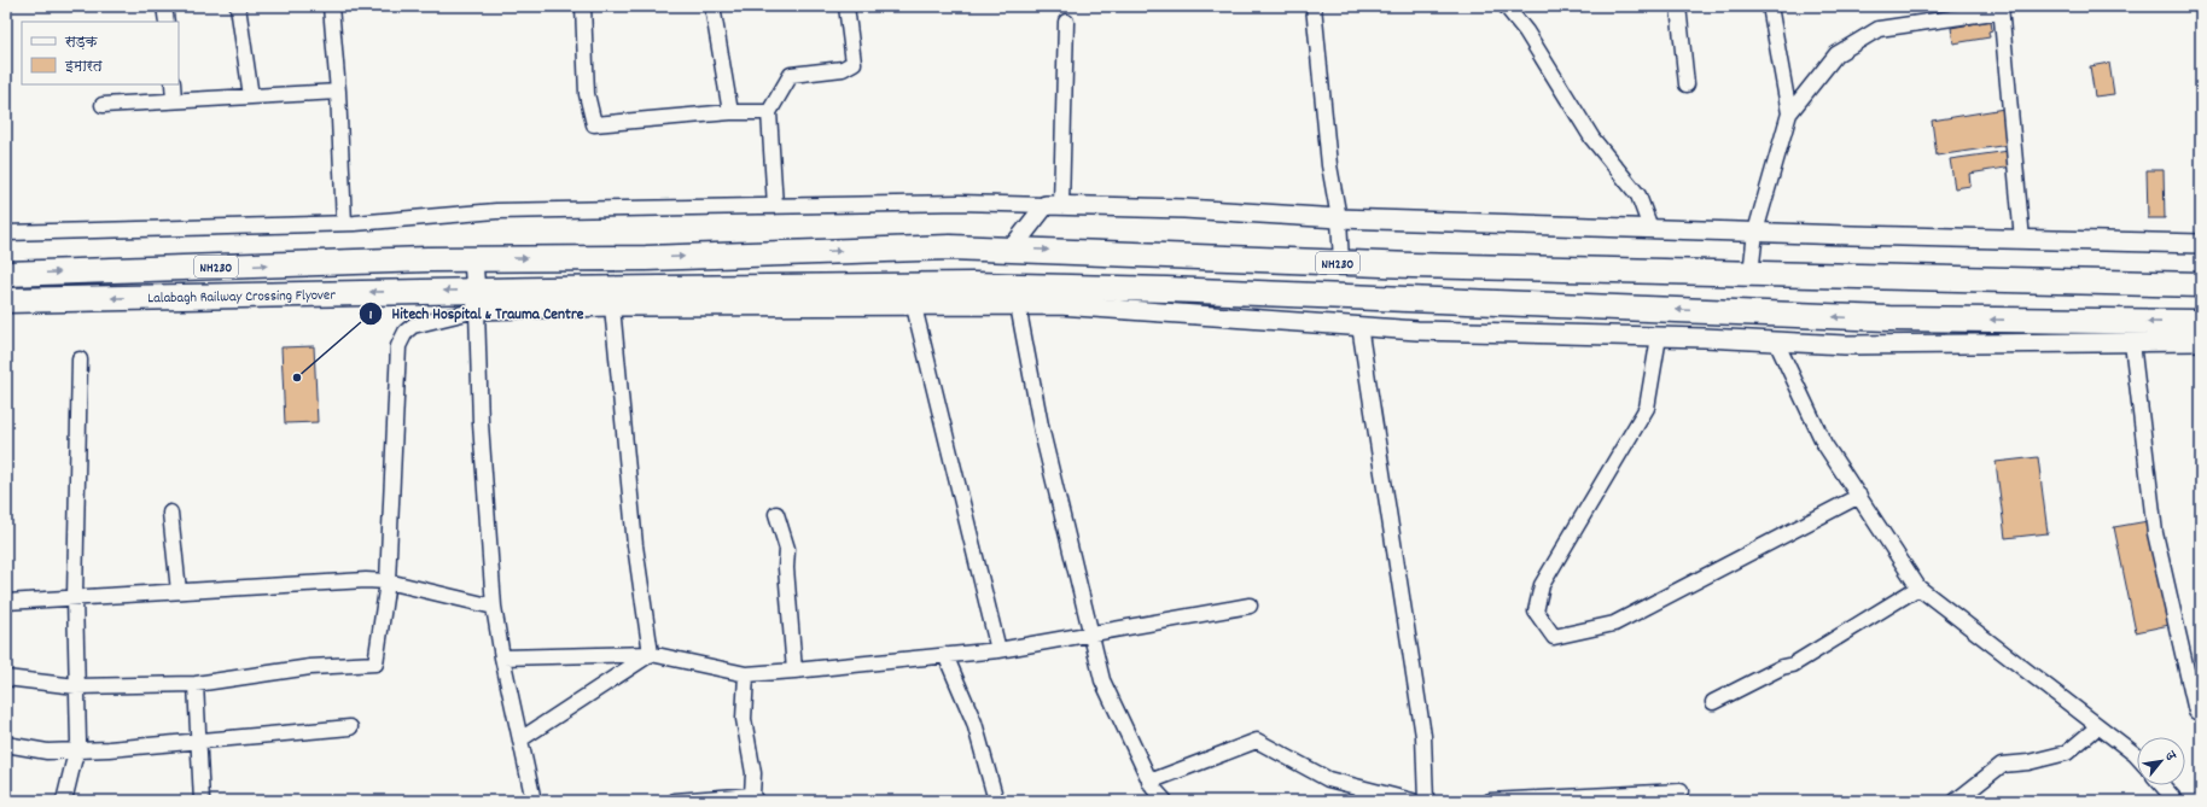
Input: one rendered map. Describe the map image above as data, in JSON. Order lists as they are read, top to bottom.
{
  "streets": {
    "highway": ["NH230", "Lalabagh Railway Crossing Flyover"]
  },
  "crossings": [
    ["NH230", "Lalabagh Railway Crossing Flyover"]
  ],
  "places": ["Hitech Hospital & Trauma Centre"],
  "legend": ["सड़क", "इमारत"],
  "north": "top right"
}
